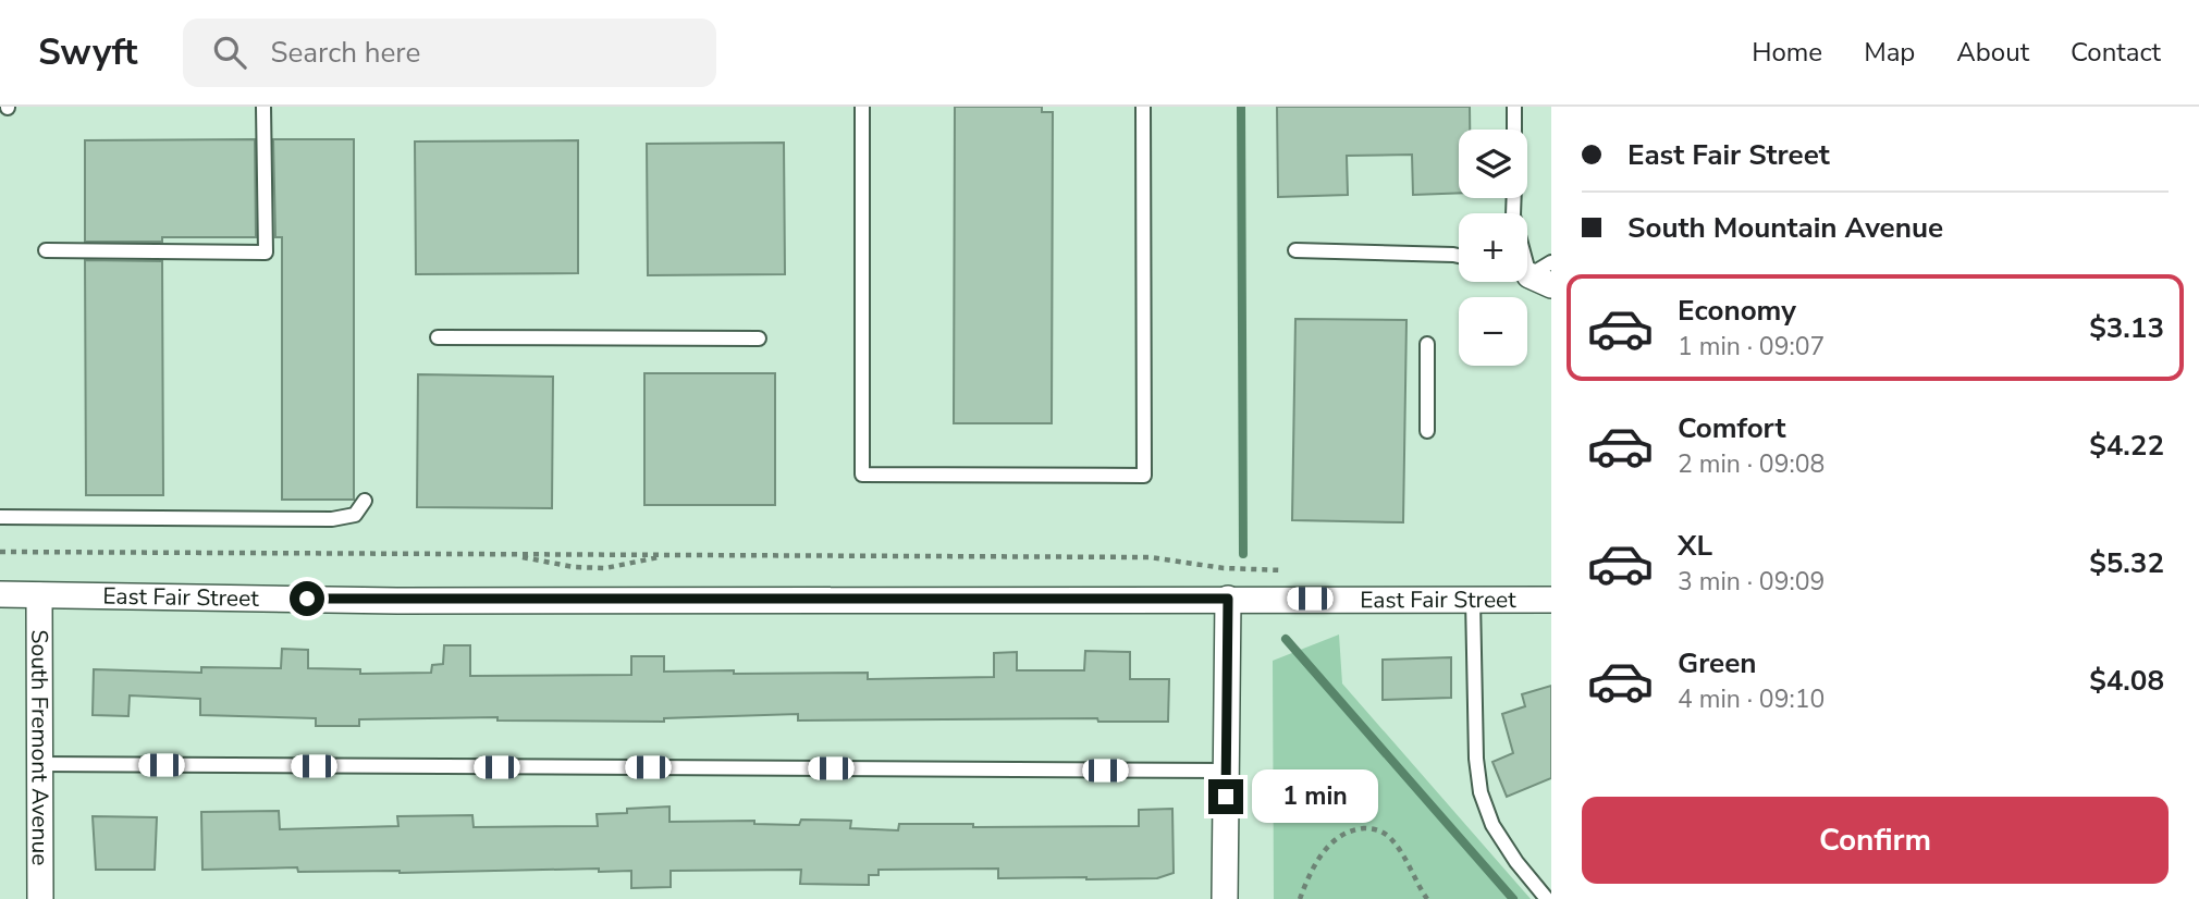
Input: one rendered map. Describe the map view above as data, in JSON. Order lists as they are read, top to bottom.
{
  "streets": {
    "street": ["East Fair Street", "South Fremont Avenue"]
  },
  "crossings": [
    ["East Fair Street", "South Fremont Avenue"]
  ],
  "page": {
    "header": "Swyft",
    "search": "Search here",
    "nav": [
      "Home",
      "Map",
      "About",
      "Contact"
    ],
    "banner": ["East Fair Street", "South Mountain Avenue"],
    "map_buttons": ["+", "−"],
    "list": [
      {
        "name": "Economy",
        "note": "1 min · 09:07",
        "value": "$3.13"
      },
      {
        "name": "Comfort",
        "note": "2 min · 09:08",
        "value": "$4.22"
      },
      {
        "name": "XL",
        "note": "3 min · 09:09",
        "value": "$5.32"
      },
      {
        "name": "Green",
        "note": "4 min · 09:10",
        "value": "$4.08"
      }
    ],
    "bubble": "1 min",
    "buttons": "Confirm"
  }
}
